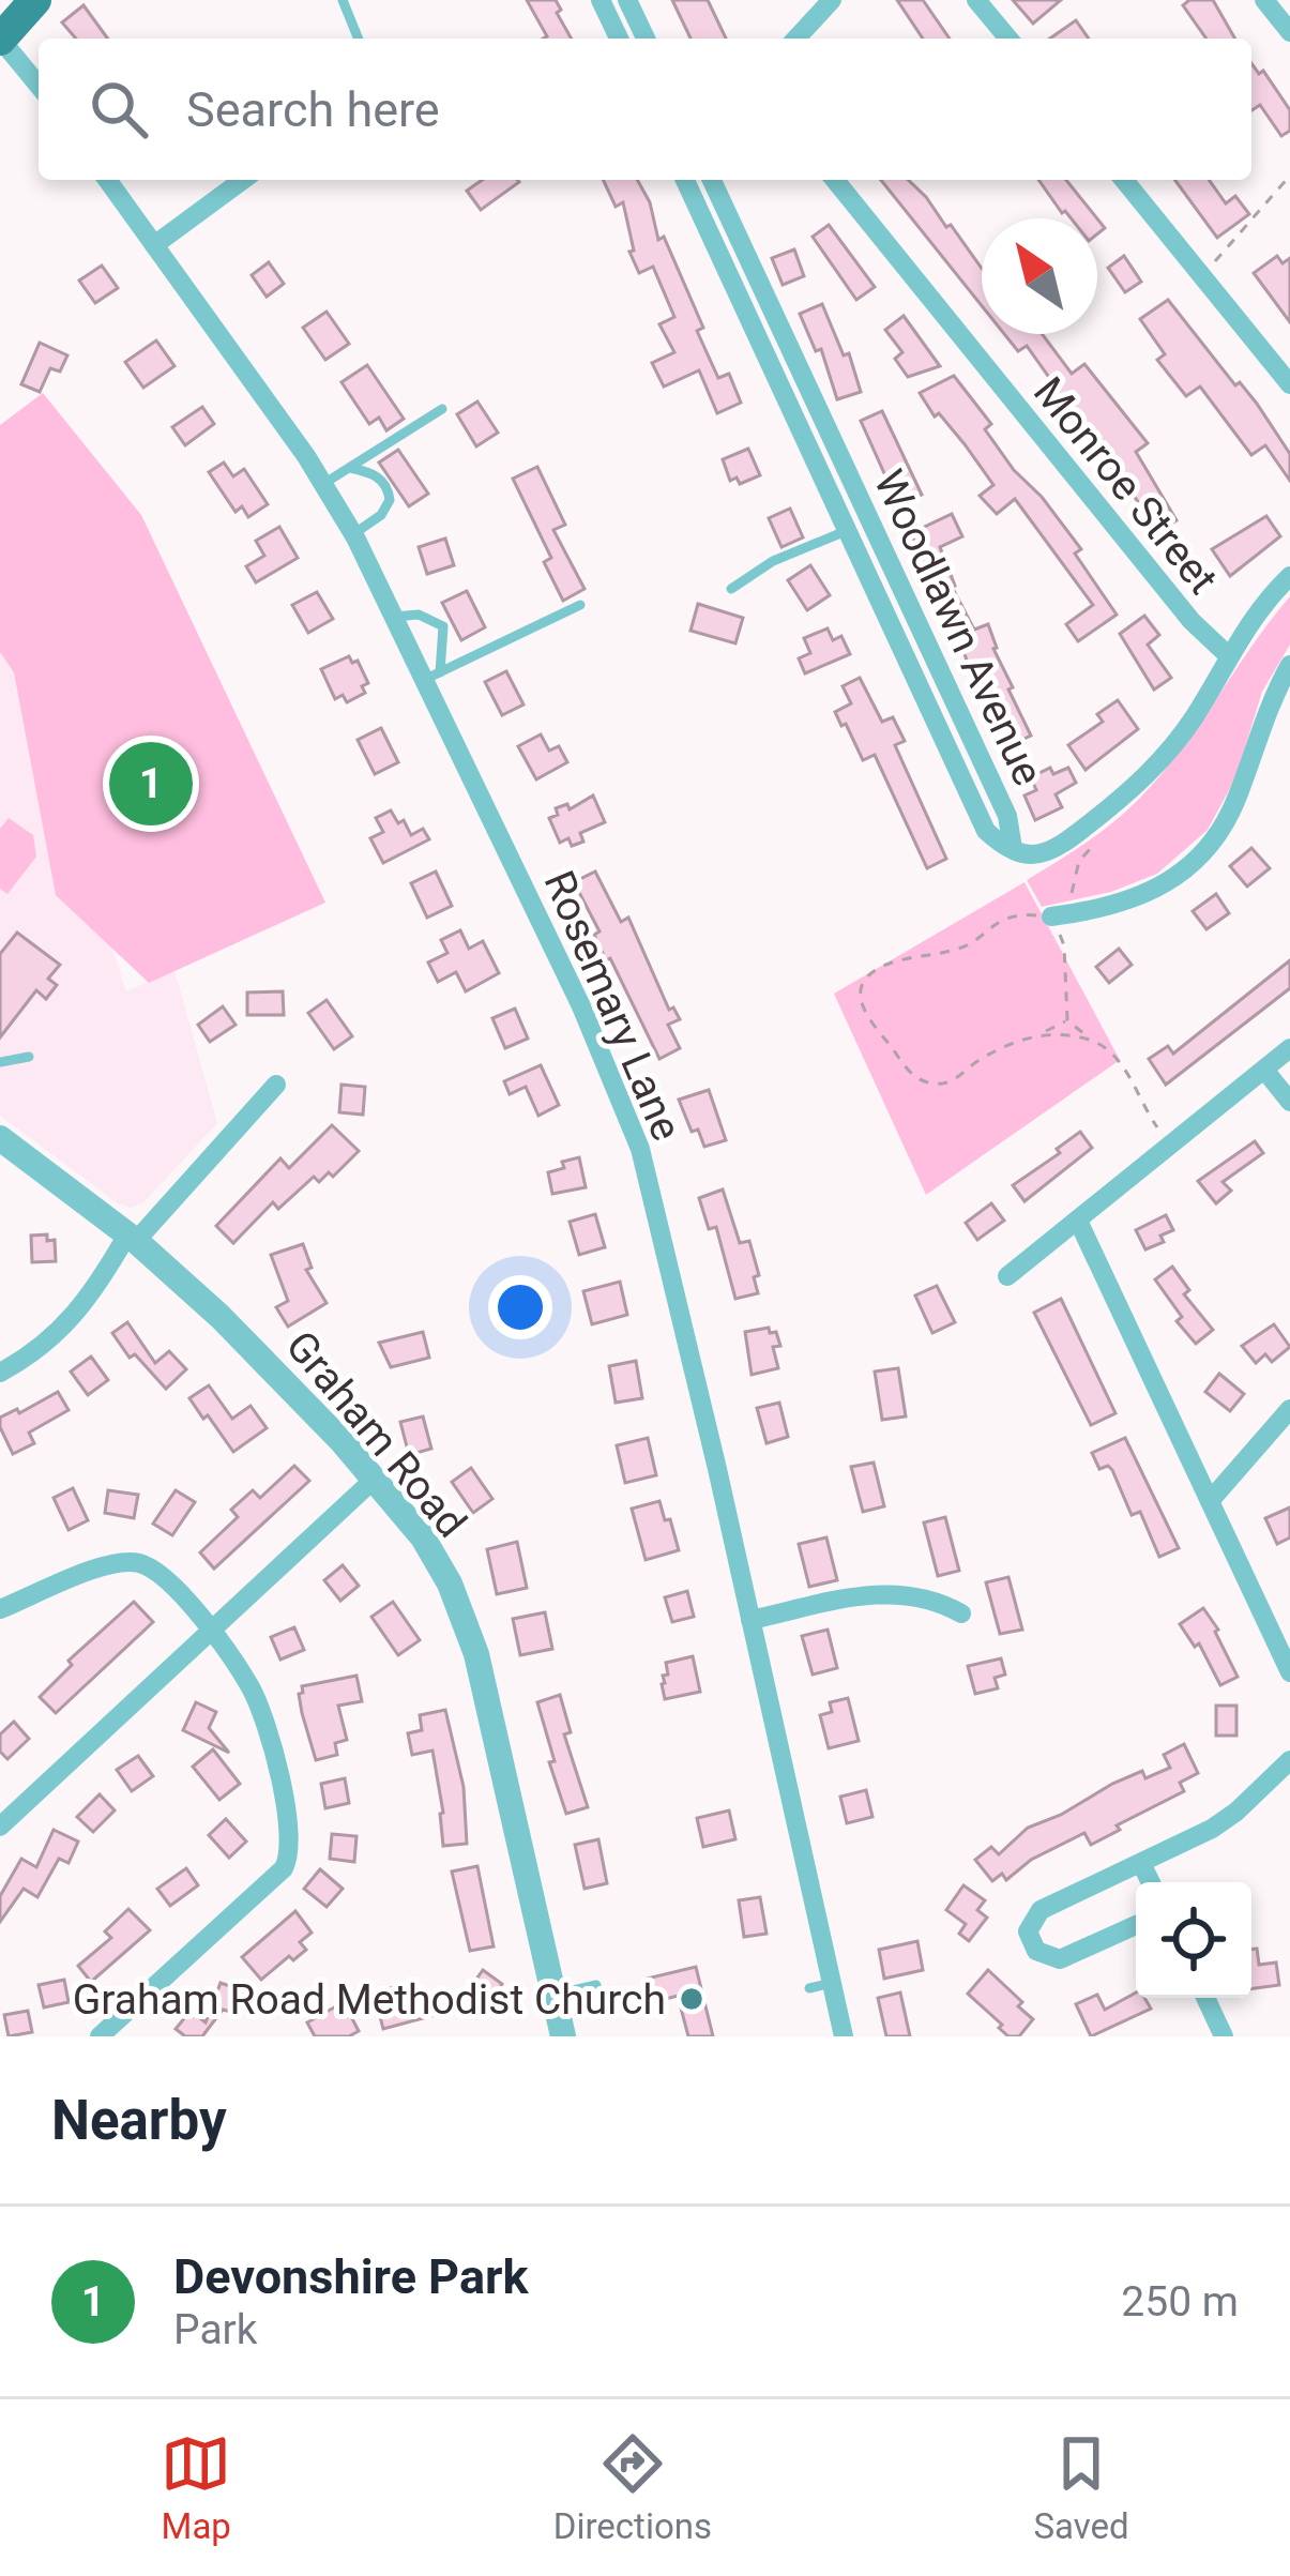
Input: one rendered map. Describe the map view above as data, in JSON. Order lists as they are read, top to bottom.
{
  "streets": {
    "street": [
      "Monroe Street",
      "Woodlawn Avenue",
      "Rosemary Lane",
      "Graham Road"
    ]
  },
  "places": ["Graham Road Methodist Church"],
  "north": "top left",
  "page": {
    "search": "Search here",
    "pins": "1",
    "heading": "Nearby",
    "list": [
      {
        "mark": "1",
        "name": "Devonshire Park",
        "note": "Park",
        "value": "250 m"
      }
    ],
    "nav": ["Map", "Directions", "Saved"]
  }
}
